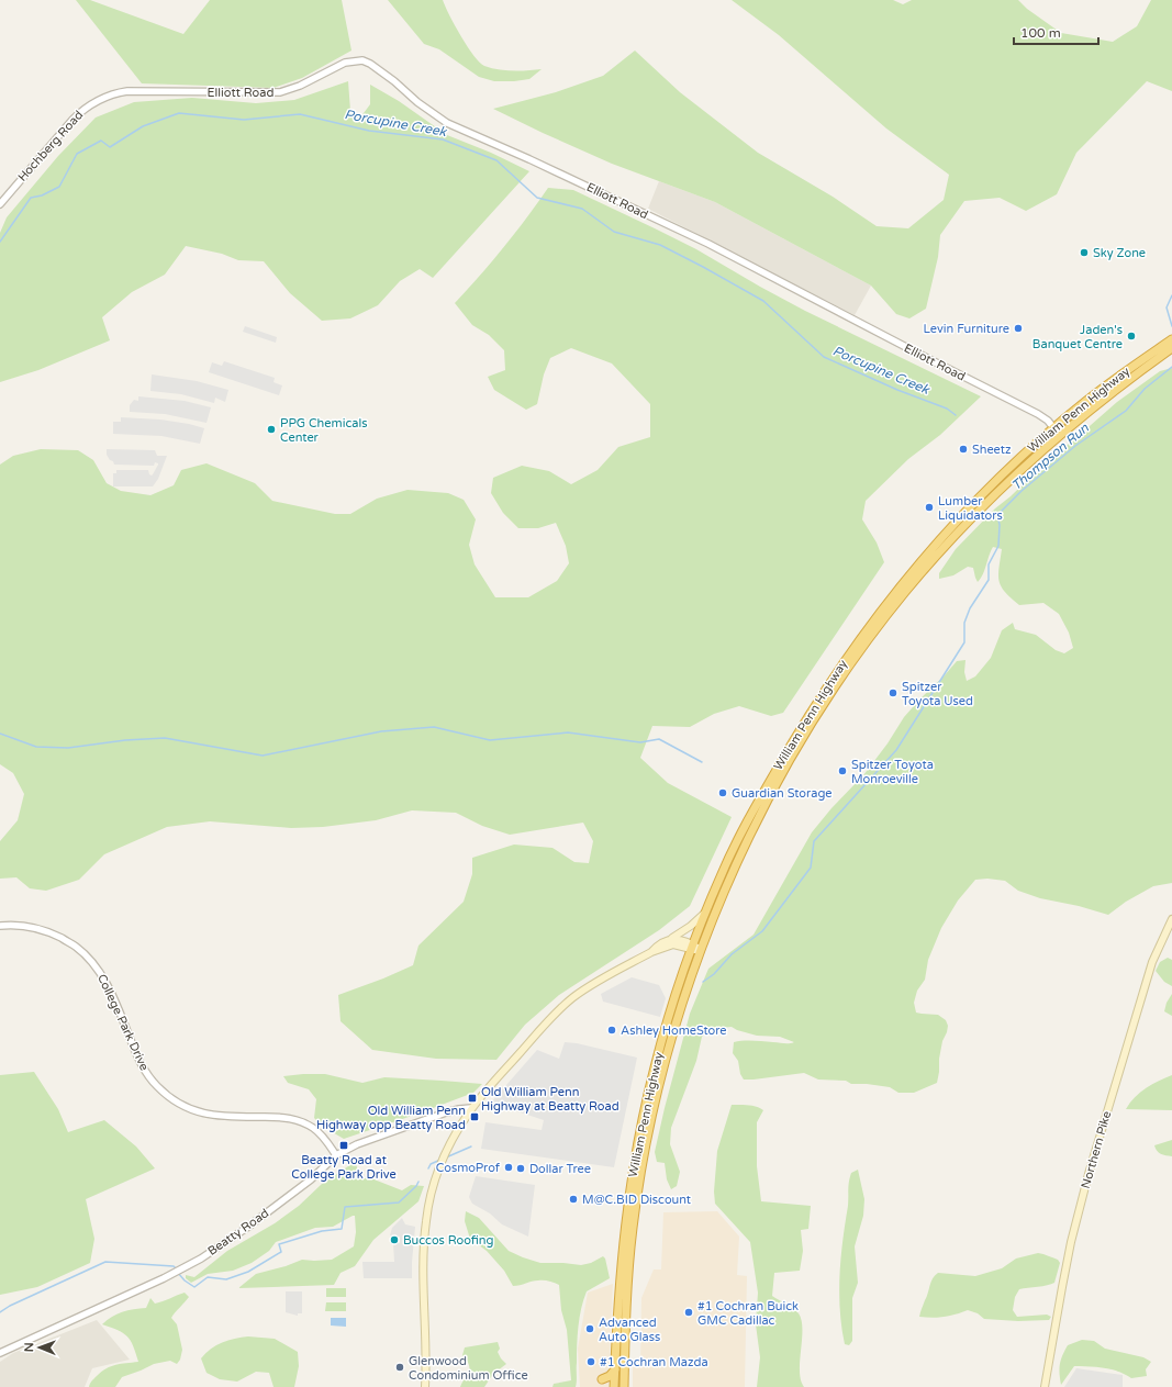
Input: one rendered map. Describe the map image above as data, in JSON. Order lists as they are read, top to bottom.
{
  "streets": {
    "highway": ["William Penn Highway"],
    "main road": ["Northern Pike"],
    "street": [
      "Elliott Road",
      "Hochberg Road",
      "College Park Drive",
      "Beatty Road"
    ]
  },
  "crossings": [
    ["Elliott Road", "Hochberg Road"],
    ["Elliott Road", "William Penn Highway"],
    ["College Park Drive", "Beatty Road"]
  ],
  "water": ["Porcupine Creek", "Thompson Run"],
  "places": {
    "other": [
      "Sky Zone",
      "Levin Furniture",
      "Jaden's Banquet Centre",
      "PPG Chemicals Center",
      "Sheetz",
      "Lumber Liquidators",
      "Spitzer Toyota Used",
      "Spitzer Toyota Monroeville",
      "Guardian Storage",
      "Ashley HomeStore",
      "CosmoProf",
      "Dollar Tree",
      "M@C.BID Discount",
      "Buccos Roofing",
      "#1 Cochran Buick GMC Cadillac",
      "Advanced Auto Glass",
      "#1 Cochran Mazda",
      "Glenwood Condominium Office"
    ],
    "transit": ["Old William Penn Highway at Beatty Road", "Old William Penn Highway opp Beatty Road", "Beatty Road at College Park Drive"]
  },
  "scale_bar": "100 m",
  "north": "left"
}
